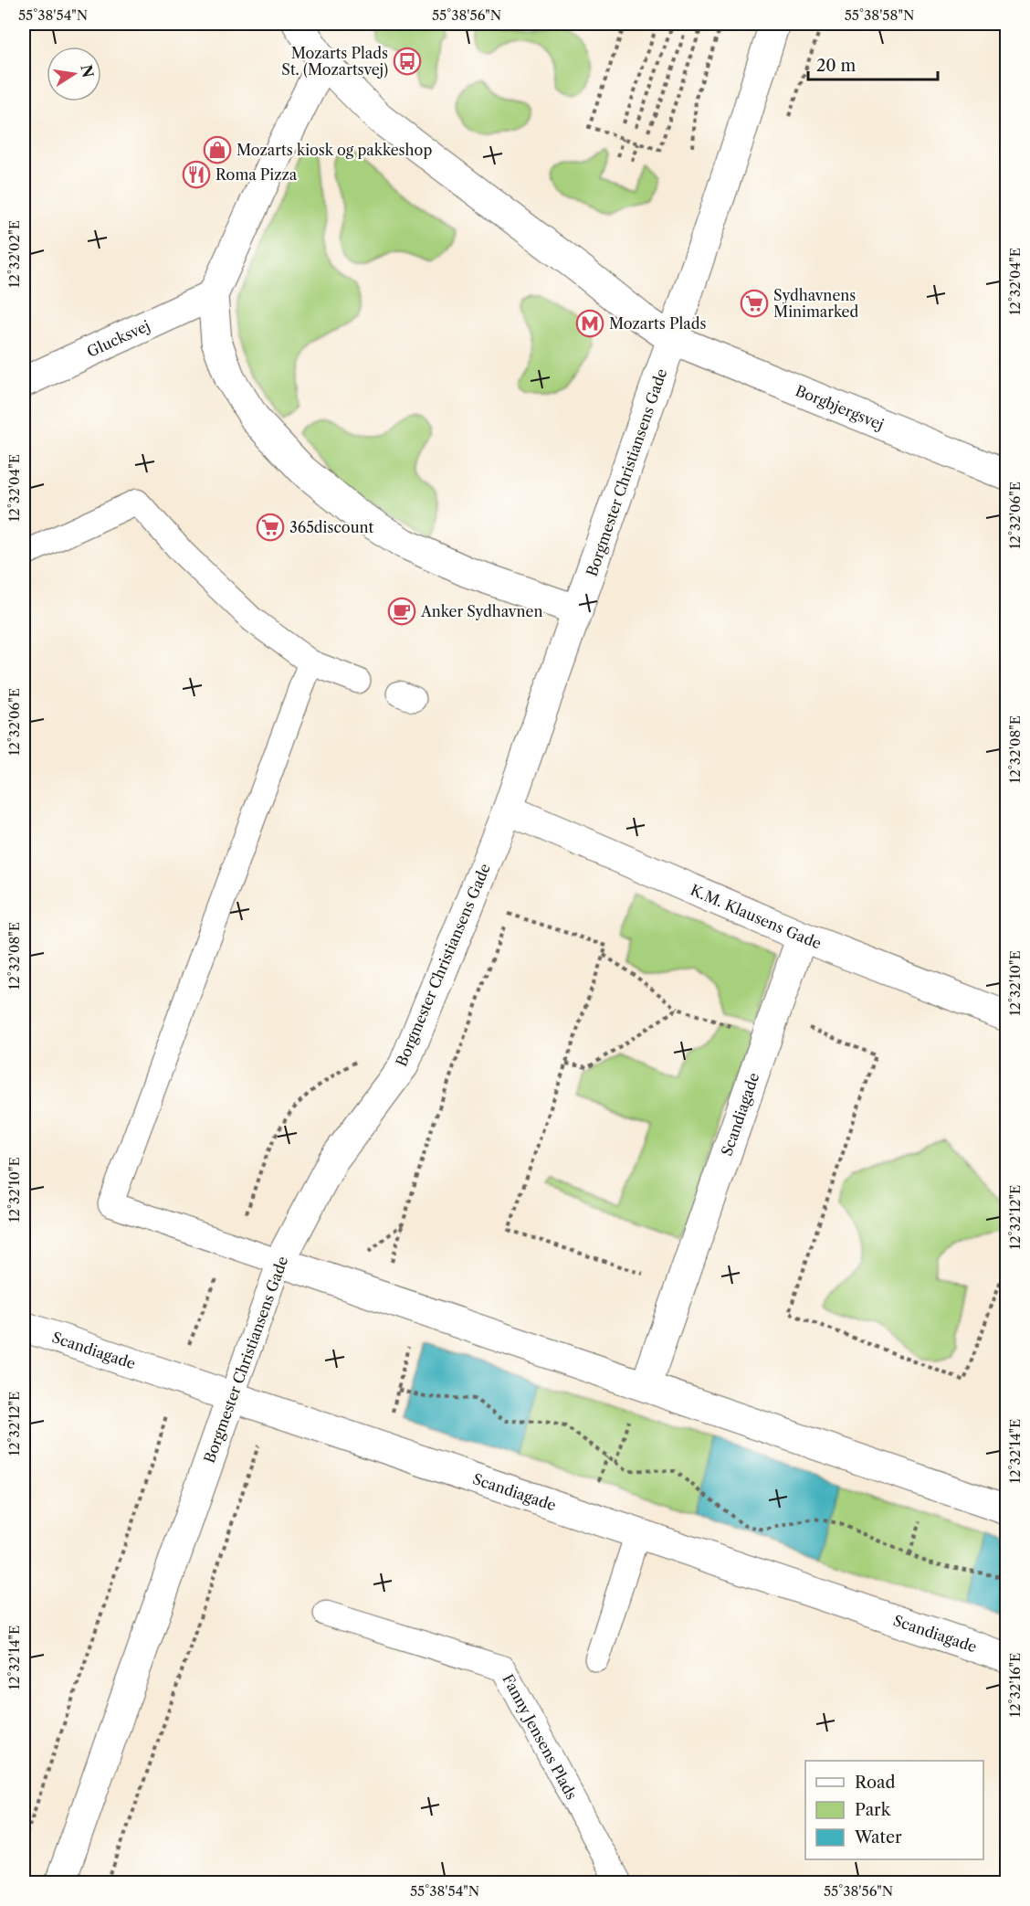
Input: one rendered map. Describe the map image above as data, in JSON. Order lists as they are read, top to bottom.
{
  "streets": {
    "street": [
      "Glucksvej",
      "Borgbjergsvej",
      "Borgmester Christiansens Gade",
      "K.M. Klausens Gade",
      "Scandiagade"
    ],
    "lane": ["Fanny Jensens Plads"]
  },
  "crossings": [
    ["Borgbjergsvej", "Borgmester Christiansens Gade"],
    ["Borgmester Christiansens Gade", "K.M. Klausens Gade"],
    ["Borgmester Christiansens Gade", "Scandiagade"],
    ["K.M. Klausens Gade", "Scandiagade"]
  ],
  "places": {
    "bus stop": ["Mozarts Plads St. (Mozartsvej)"],
    "shop": ["Mozarts kiosk og pakkeshop"],
    "restaurant": ["Roma Pizza"],
    "supermarket": ["Sydhavnens Minimarked", "365discount"],
    "metro station": ["Mozarts Plads"],
    "cafe": ["Anker Sydhavnen"]
  },
  "legend": ["Road", "Park", "Water"],
  "scale_bar": "20 m",
  "north": "right",
  "coordinates": [
    "55°38'54\"N",
    "55°38'56\"N",
    "55°38'58\"N",
    "12°32'02\"E",
    "12°32'04\"E",
    "12°32'06\"E",
    "12°32'08\"E",
    "12°32'10\"E",
    "12°32'12\"E",
    "12°32'14\"E",
    "12°32'16\"E"
  ]
}
